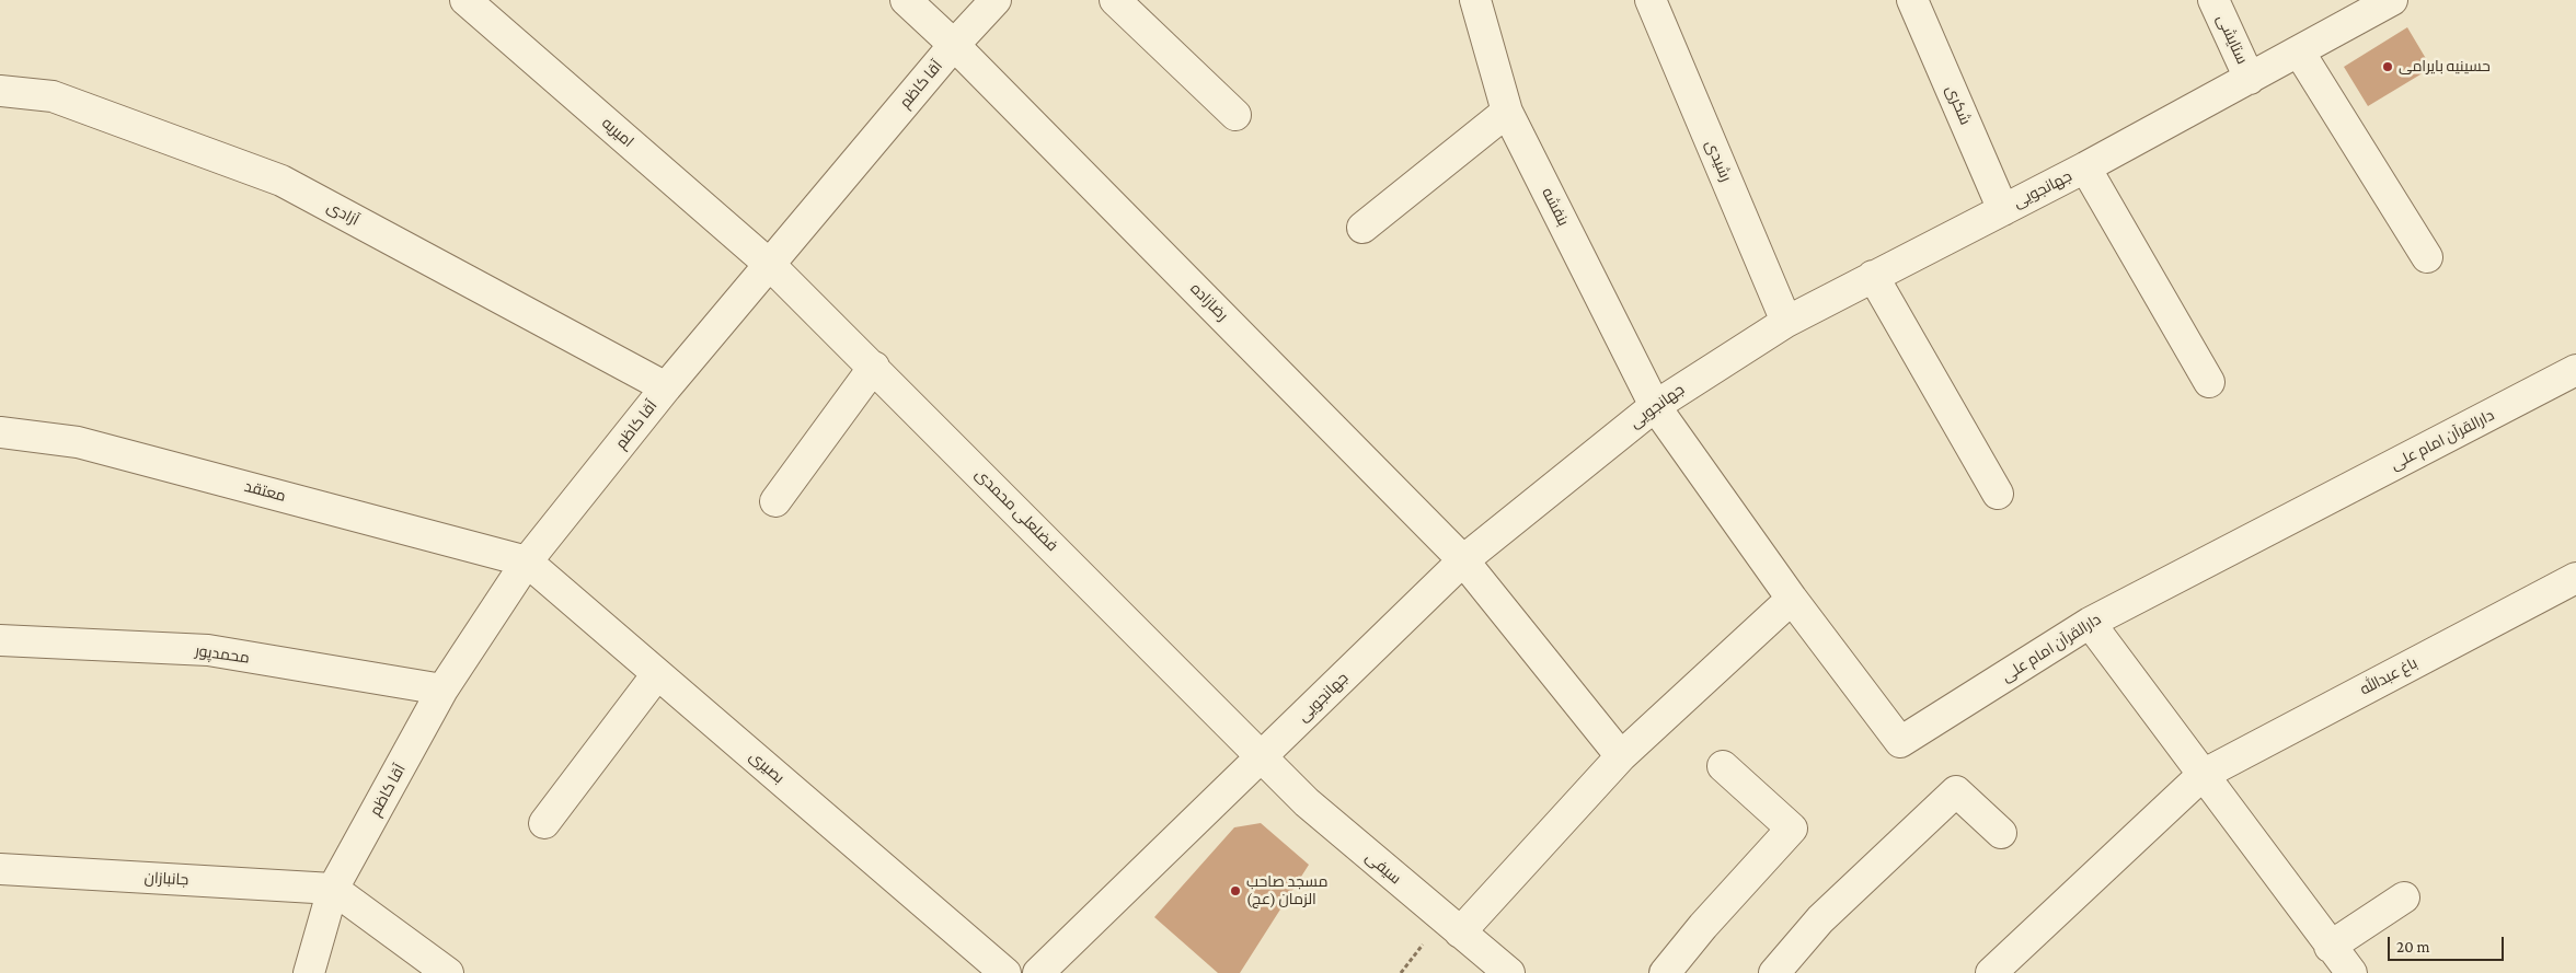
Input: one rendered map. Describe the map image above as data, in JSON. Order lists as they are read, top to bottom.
{
  "streets": {
    "street": [
      "ستایشی",
      "آقا کاظم",
      "شکری",
      "امیریه",
      "رشیدی",
      "جهانجویی",
      "بنفشه",
      "آزادی",
      "رضازاده",
      "دارالقرآن امام علی",
      "معتقد",
      "فضلعلی محمدی",
      "محمدپور",
      "باغ عبدالله",
      "بصیری",
      "سیفی",
      "جانبازان"
    ]
  },
  "crossings": [
    ["ستایشی", "جهانجویی"],
    ["آقا کاظم", "امیریه"],
    ["آقا کاظم", "آزادی"],
    ["آقا کاظم", "رضازاده"],
    ["آقا کاظم", "معتقد"],
    ["آقا کاظم", "فضلعلی محمدی"],
    ["آقا کاظم", "محمدپور"],
    ["آقا کاظم", "بصیری"],
    ["آقا کاظم", "جانبازان"],
    ["شکری", "جهانجویی"],
    ["امیریه", "فضلعلی محمدی"],
    ["رشیدی", "جهانجویی"],
    ["جهانجویی", "بنفشه"],
    ["جهانجویی", "رضازاده"],
    ["جهانجویی", "دارالقرآن امام علی"],
    ["جهانجویی", "فضلعلی محمدی"],
    ["جهانجویی", "سیفی"],
    ["بنفشه", "دارالقرآن امام علی"],
    ["معتقد", "بصیری"],
    ["فضلعلی محمدی", "سیفی"]
  ],
  "places": ["حسینیه بایرامی", "مسجد صاحب الزمان (عج)"],
  "scale_bar": "20 m"
}
